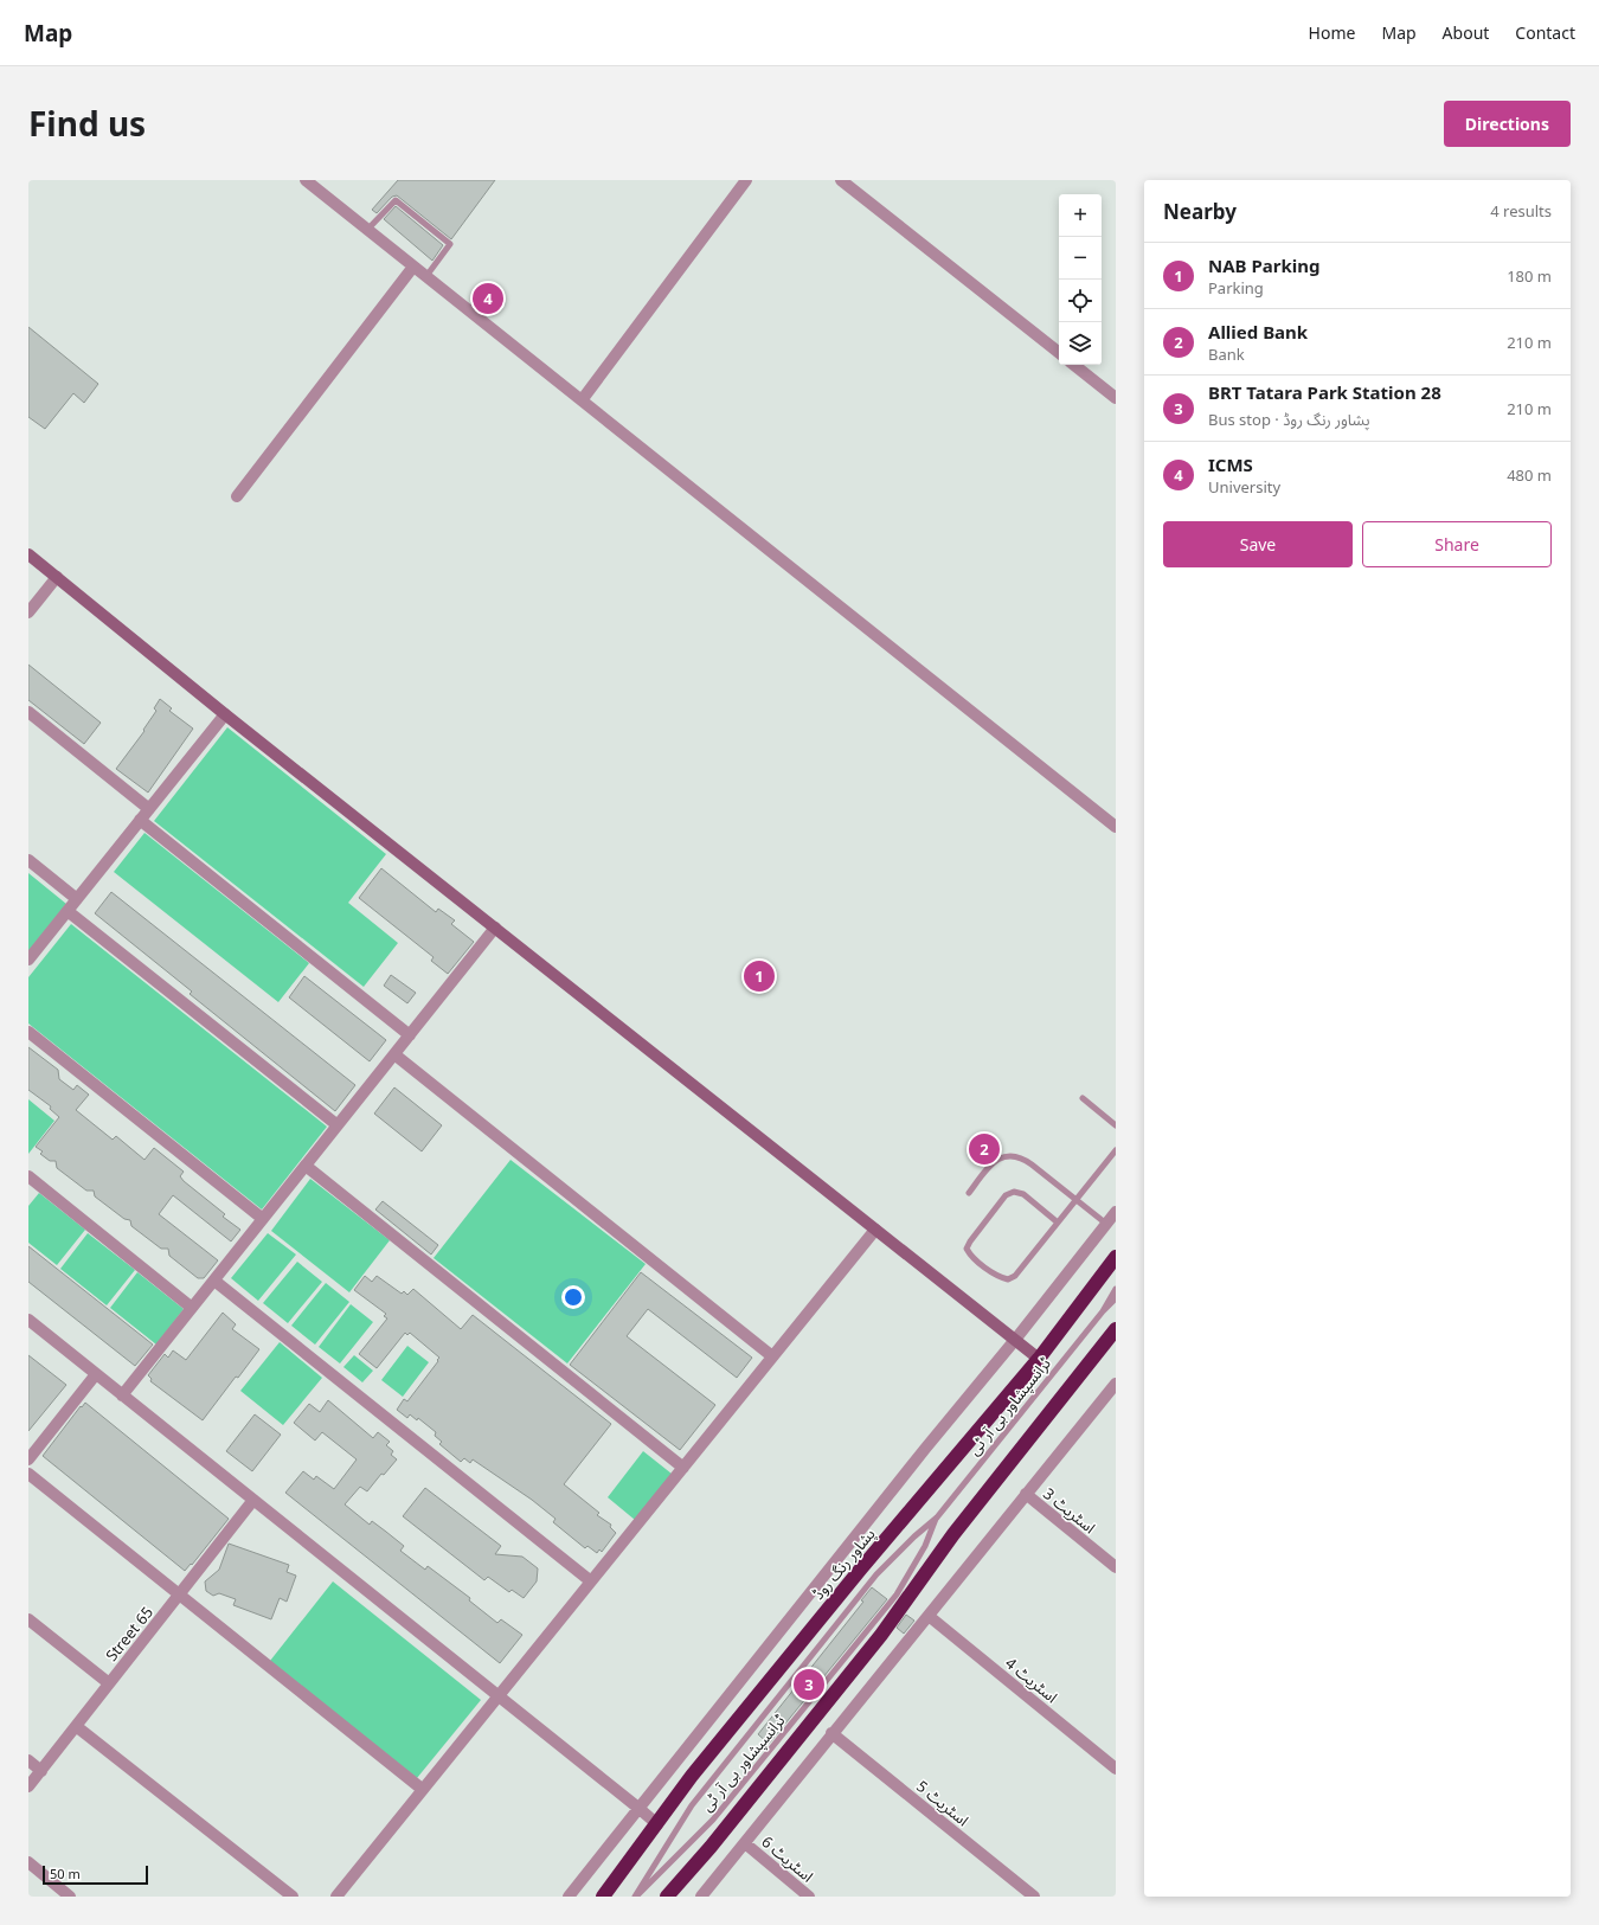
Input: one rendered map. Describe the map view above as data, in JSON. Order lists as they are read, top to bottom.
{
  "streets": {
    "highway": ["پشاور رنگ روڈ"],
    "street": [
      "اسٹریٹ 3",
      "Street 65",
      "اسٹریٹ 4",
      "اسٹریٹ 5",
      "اسٹریٹ 6"
    ],
    "lane": ["ٹرانسپشاور بی آر ٹی"]
  },
  "scale_bar": "50 m",
  "page": {
    "header": "Map",
    "nav": [
      "Home",
      "Map",
      "About",
      "Contact"
    ],
    "title": "Find us",
    "buttons": [
      "Directions",
      ["Save", "Share"]
    ],
    "heading": ["Nearby", "4 results"],
    "map_buttons": ["+", "−"],
    "list": [
      {
        "mark": "1",
        "name": "NAB Parking",
        "note": "Parking",
        "value": "180 m"
      },
      {
        "mark": "2",
        "name": "Allied Bank",
        "note": "Bank",
        "value": "210 m"
      },
      {
        "mark": "3",
        "name": "BRT Tatara Park Station 28",
        "note": "Bus stop · پشاور رنگ روڈ",
        "value": "210 m"
      },
      {
        "mark": "4",
        "name": "ICMS",
        "note": "University",
        "value": "480 m"
      }
    ],
    "pins": [
      "4",
      "1",
      "2",
      "3"
    ],
    "scale": "50 m"
  }
}
